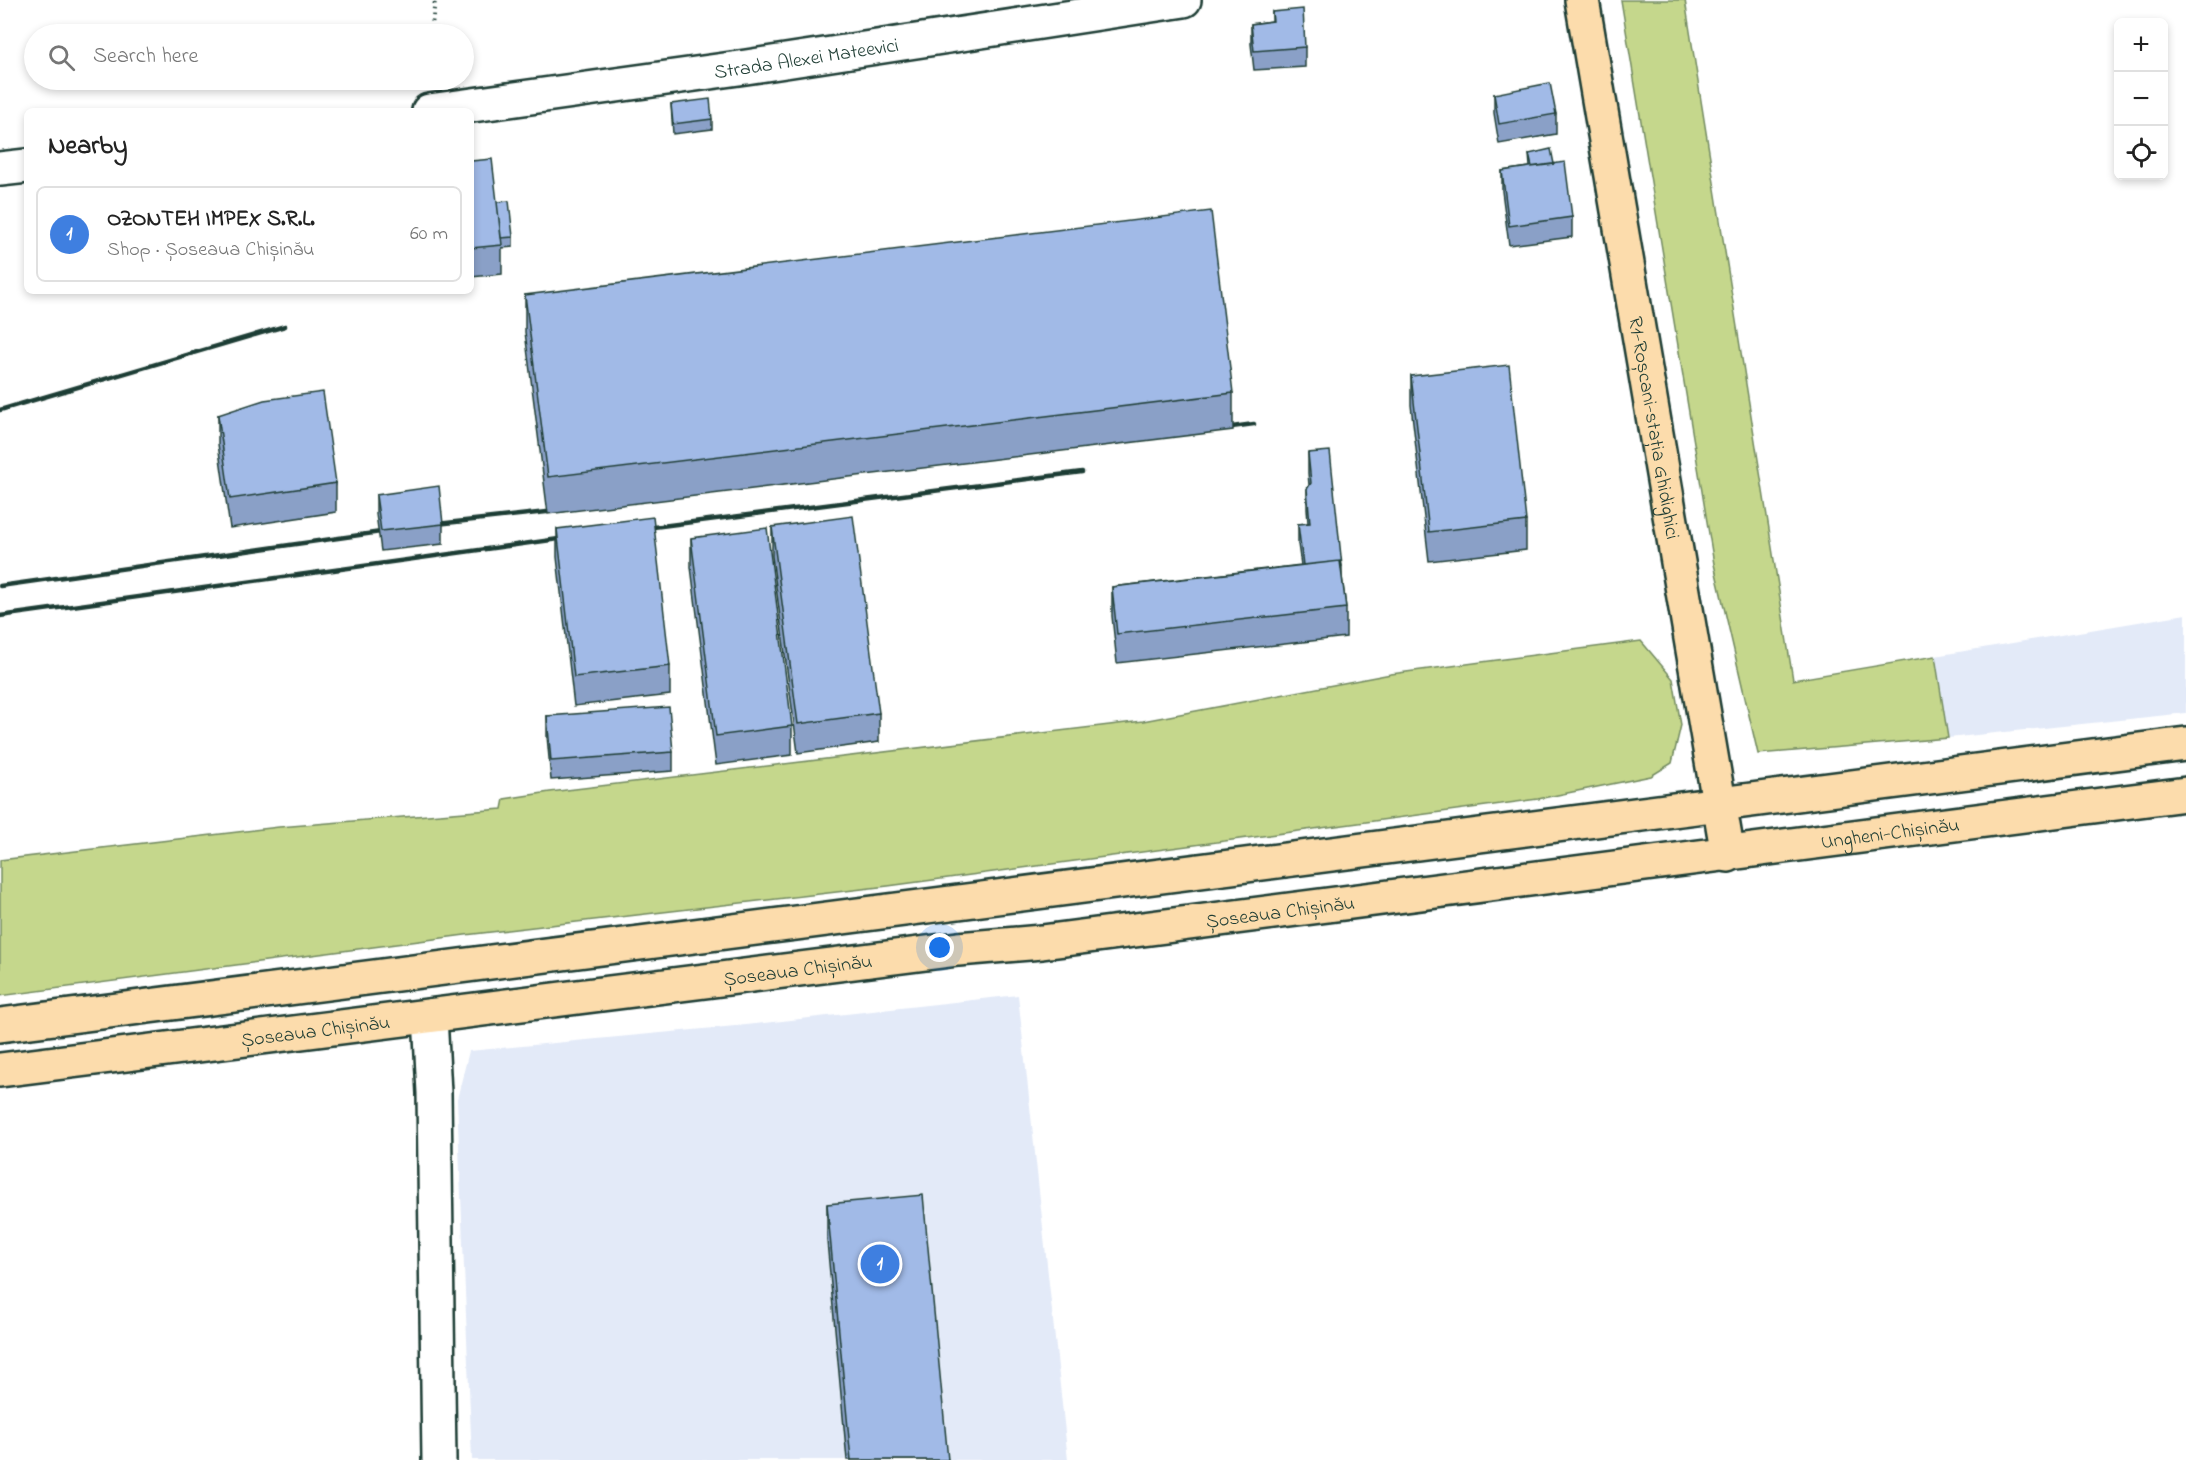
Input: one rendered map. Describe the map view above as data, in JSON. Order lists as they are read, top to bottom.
{
  "streets": {
    "main road": ["R1-Roșcani-stația Ghidighici", "Ungheni-Chișinău", "Șoseaua Chișinău"],
    "street": ["Strada Alexei Mateevici"]
  },
  "crossings": [
    ["R1-Roșcani-stația Ghidighici", "Ungheni-Chișinău"],
    ["Ungheni-Chișinău", "Șoseaua Chișinău"]
  ],
  "page": {
    "map_buttons": ["+", "−"],
    "search": "Search here",
    "heading": "Nearby",
    "list": [
      {
        "mark": "1",
        "name": "OZONTEH IMPEX S.R.L.",
        "note": "Shop · Șoseaua Chișinău",
        "value": "60 m"
      }
    ],
    "pins": "1"
  }
}
